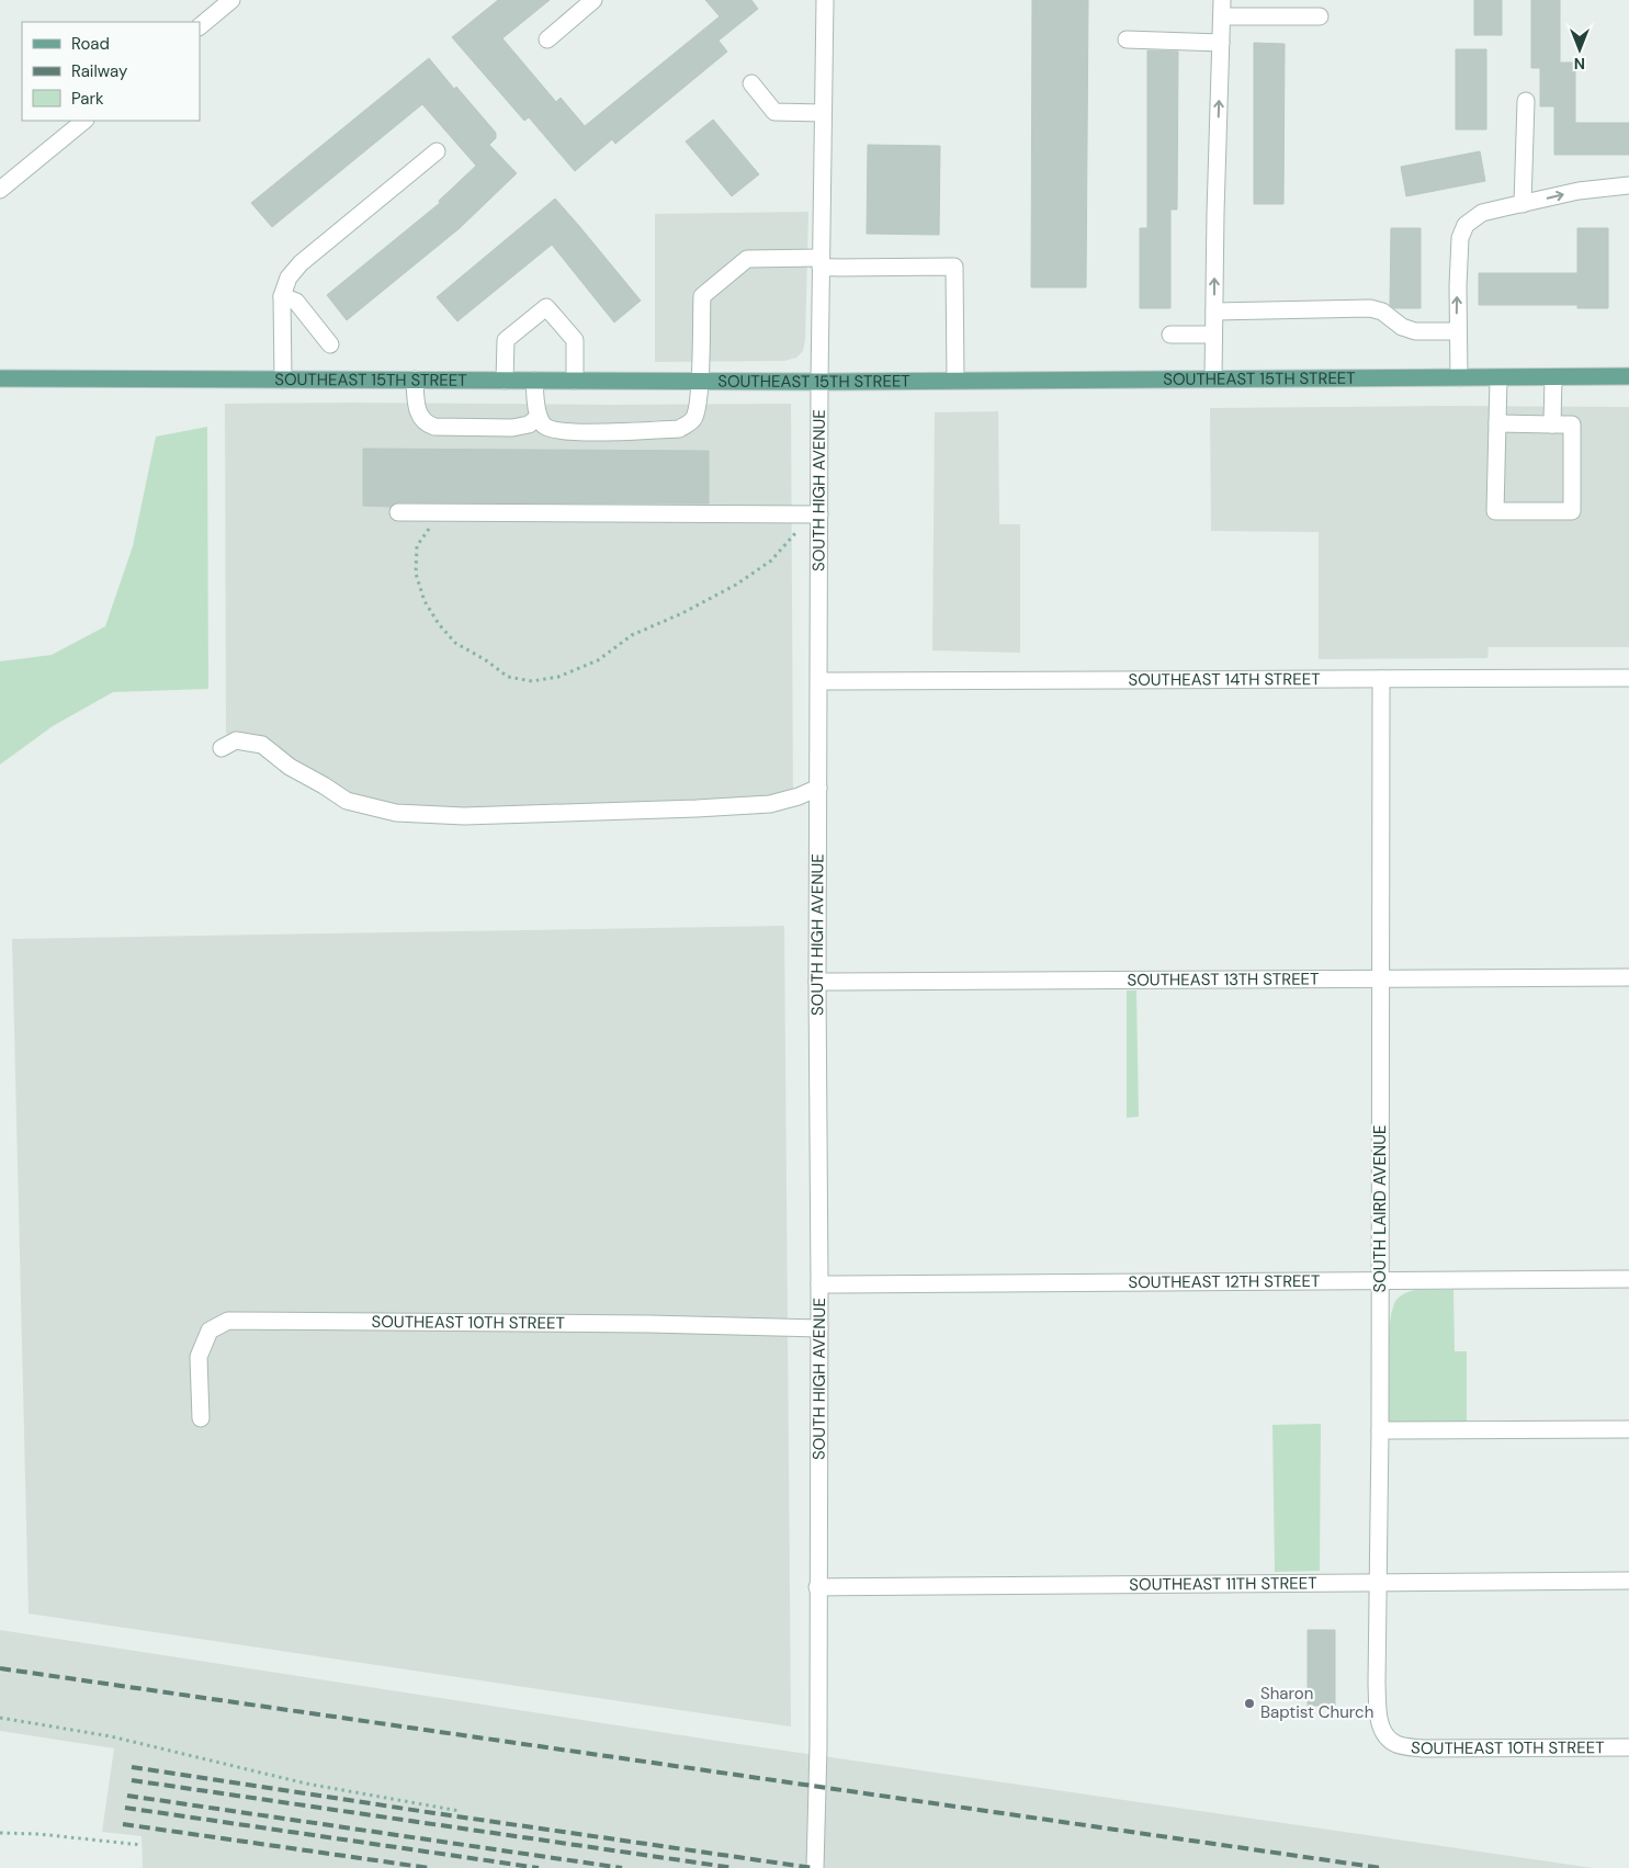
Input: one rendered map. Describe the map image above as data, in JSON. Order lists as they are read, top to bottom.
{
  "streets": {
    "main road": ["SOUTHEAST 15TH STREET"],
    "street": [
      "SOUTH HIGH AVENUE",
      "SOUTHEAST 14TH STREET",
      "SOUTHEAST 13TH STREET",
      "SOUTH LAIRD AVENUE",
      "SOUTHEAST 12TH STREET",
      "SOUTHEAST 10TH STREET",
      "SOUTHEAST 11TH STREET"
    ]
  },
  "crossings": [
    ["SOUTHEAST 15TH STREET", "SOUTH HIGH AVENUE"],
    ["SOUTH HIGH AVENUE", "SOUTHEAST 14TH STREET"],
    ["SOUTH HIGH AVENUE", "SOUTHEAST 13TH STREET"],
    ["SOUTH HIGH AVENUE", "SOUTHEAST 12TH STREET"],
    ["SOUTH HIGH AVENUE", "SOUTHEAST 10TH STREET"],
    ["SOUTH HIGH AVENUE", "SOUTHEAST 11TH STREET"],
    ["SOUTHEAST 14TH STREET", "SOUTH LAIRD AVENUE"],
    ["SOUTHEAST 13TH STREET", "SOUTH LAIRD AVENUE"],
    ["SOUTH LAIRD AVENUE", "SOUTHEAST 12TH STREET"],
    ["SOUTH LAIRD AVENUE", "SOUTHEAST 10TH STREET"],
    ["SOUTH LAIRD AVENUE", "SOUTHEAST 11TH STREET"]
  ],
  "places": ["Sharon Baptist Church"],
  "legend": ["Road", "Railway", "Park"],
  "north": "bottom"
}
